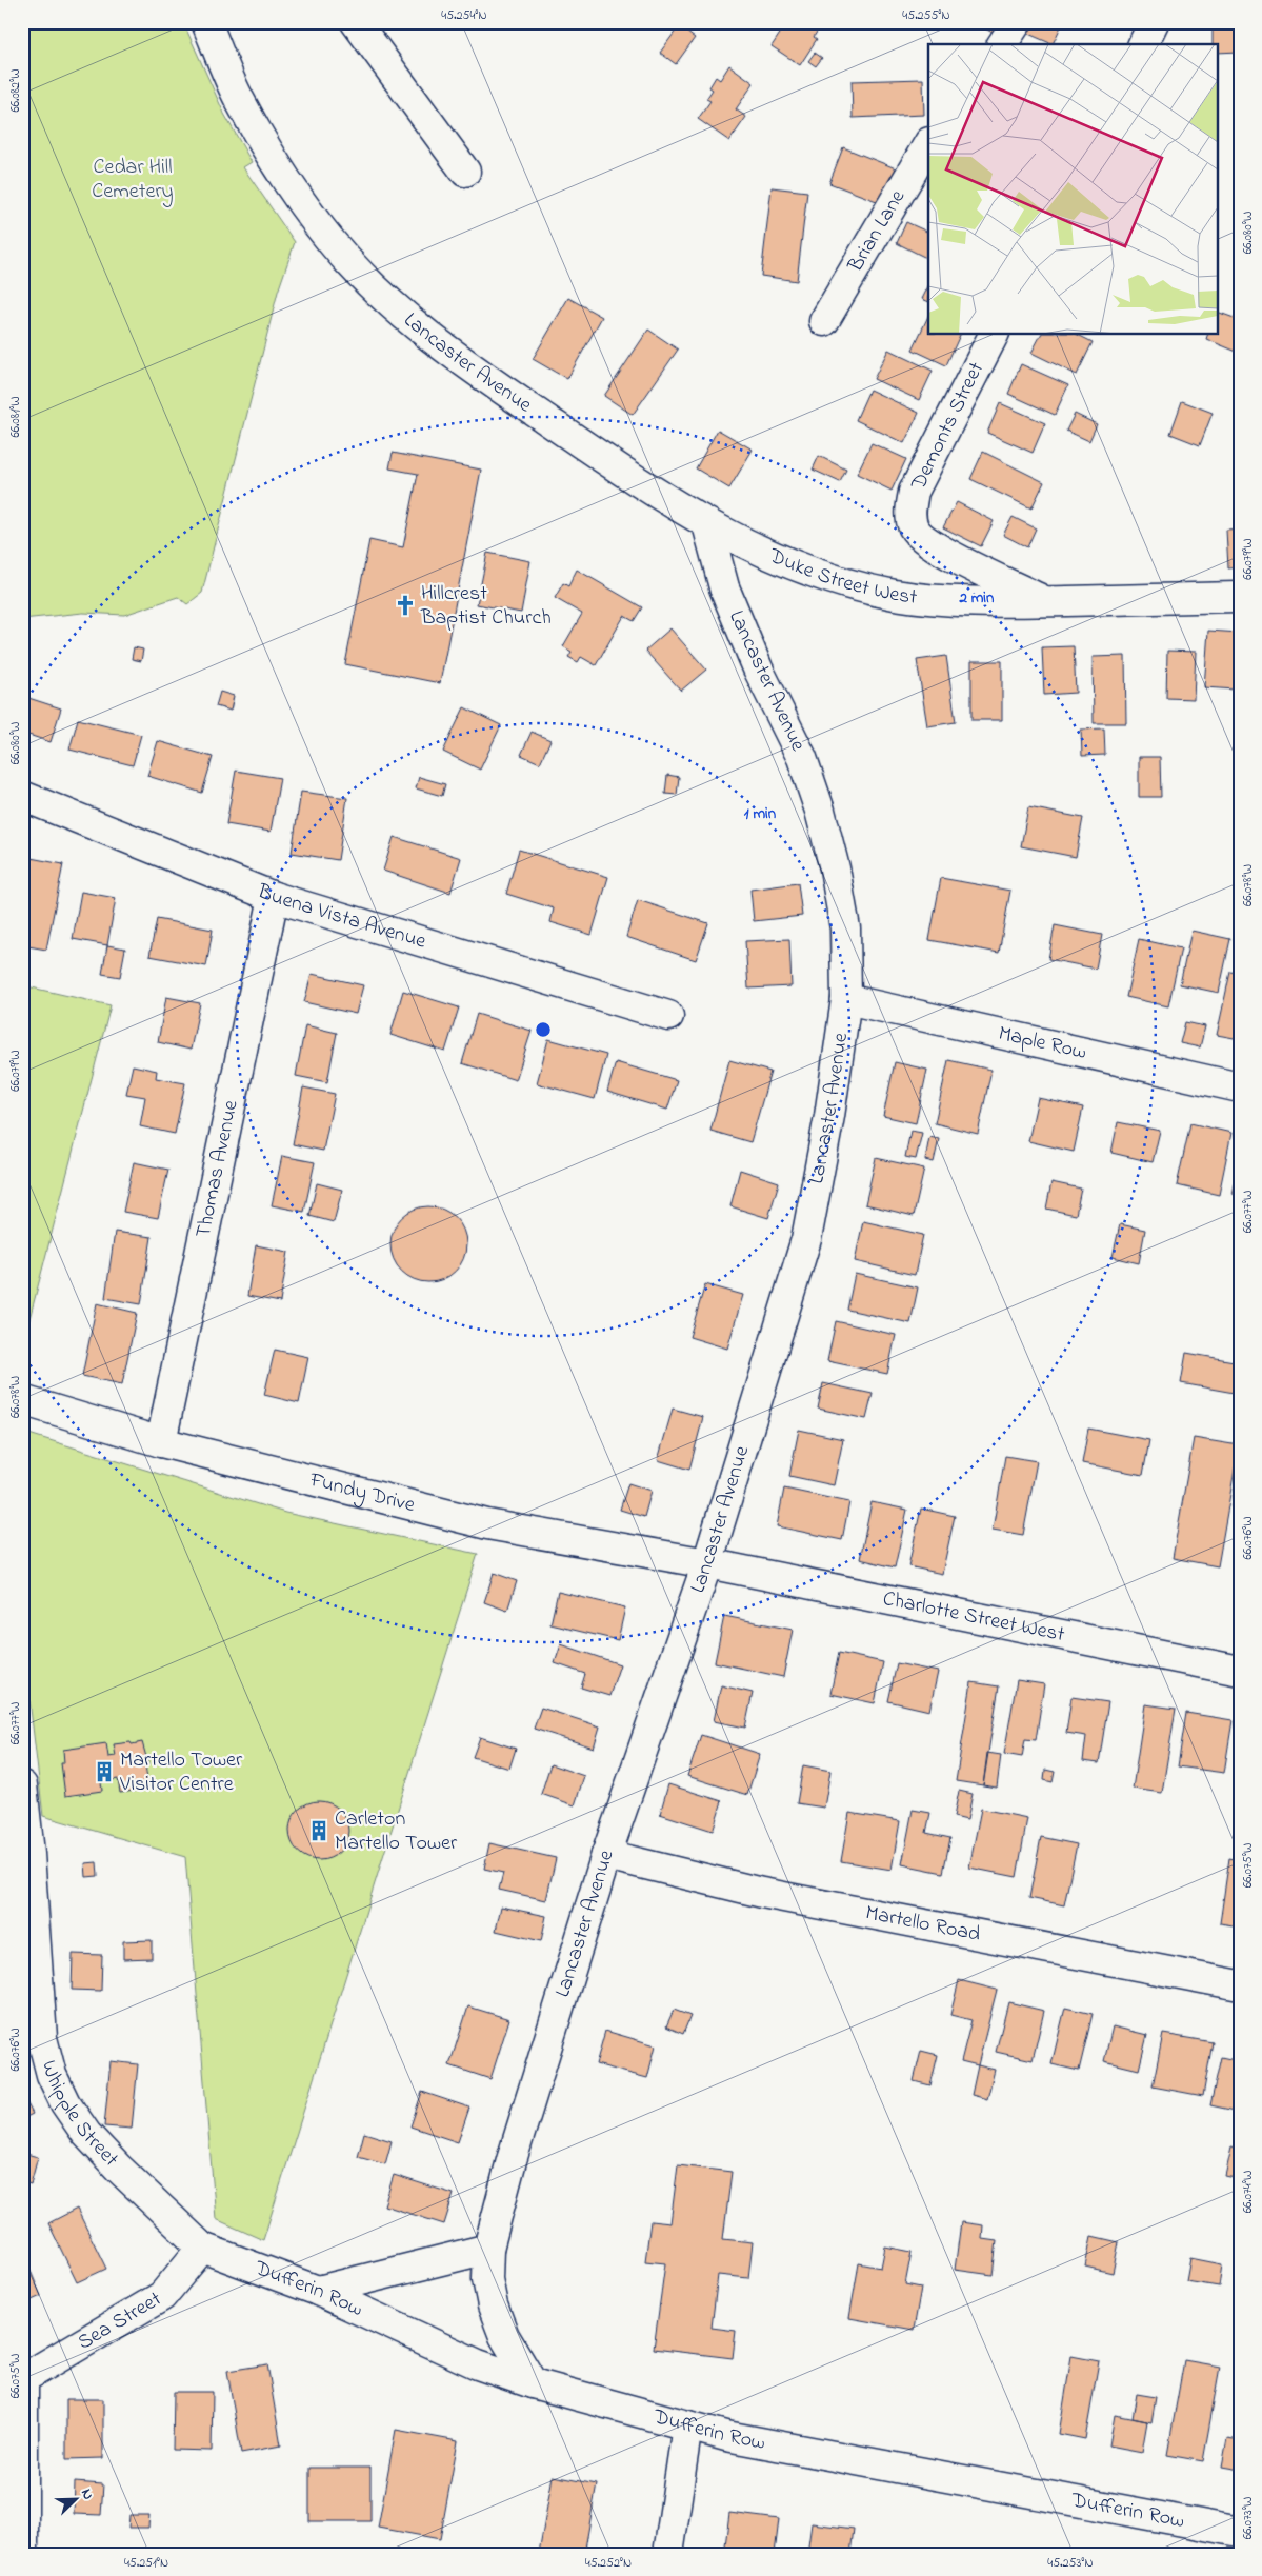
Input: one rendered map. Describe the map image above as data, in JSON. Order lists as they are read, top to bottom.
{
  "streets": {
    "street": [
      "Brian Lane",
      "Lancaster Avenue",
      "Demonts Street",
      "Duke Street West",
      "Buena Vista Avenue",
      "Maple Row",
      "Thomas Avenue",
      "Fundy Drive",
      "Charlotte Street West",
      "Martello Road",
      "Whipple Street",
      "Dufferin Row",
      "Sea Street"
    ]
  },
  "crossings": [
    ["Lancaster Avenue", "Duke Street West"],
    ["Lancaster Avenue", "Maple Row"],
    ["Lancaster Avenue", "Fundy Drive"],
    ["Lancaster Avenue", "Charlotte Street West"],
    ["Lancaster Avenue", "Martello Road"],
    ["Lancaster Avenue", "Dufferin Row"],
    ["Demonts Street", "Duke Street West"],
    ["Buena Vista Avenue", "Thomas Avenue"],
    ["Thomas Avenue", "Fundy Drive"],
    ["Fundy Drive", "Charlotte Street West"],
    ["Whipple Street", "Dufferin Row"],
    ["Whipple Street", "Sea Street"],
    ["Dufferin Row", "Sea Street"]
  ],
  "parks": ["Cedar Hill Cemetery"],
  "places": {
    "church": ["Hillcrest Baptist Church"],
    "building": ["Martello Tower Visitor Centre", "Carleton Martello Tower"]
  },
  "north": "top right",
  "coordinates": [
    "45.254°N",
    "45.255°N",
    "66.082°W",
    "66.080°W",
    "66.081°W",
    "66.079°W",
    "66.078°W",
    "66.077°W",
    "66.076°W",
    "66.075°W",
    "66.074°W",
    "66.073°W",
    "45.251°N",
    "45.252°N",
    "45.253°N"
  ],
  "rings": ["2 min", "1 min"]
}
